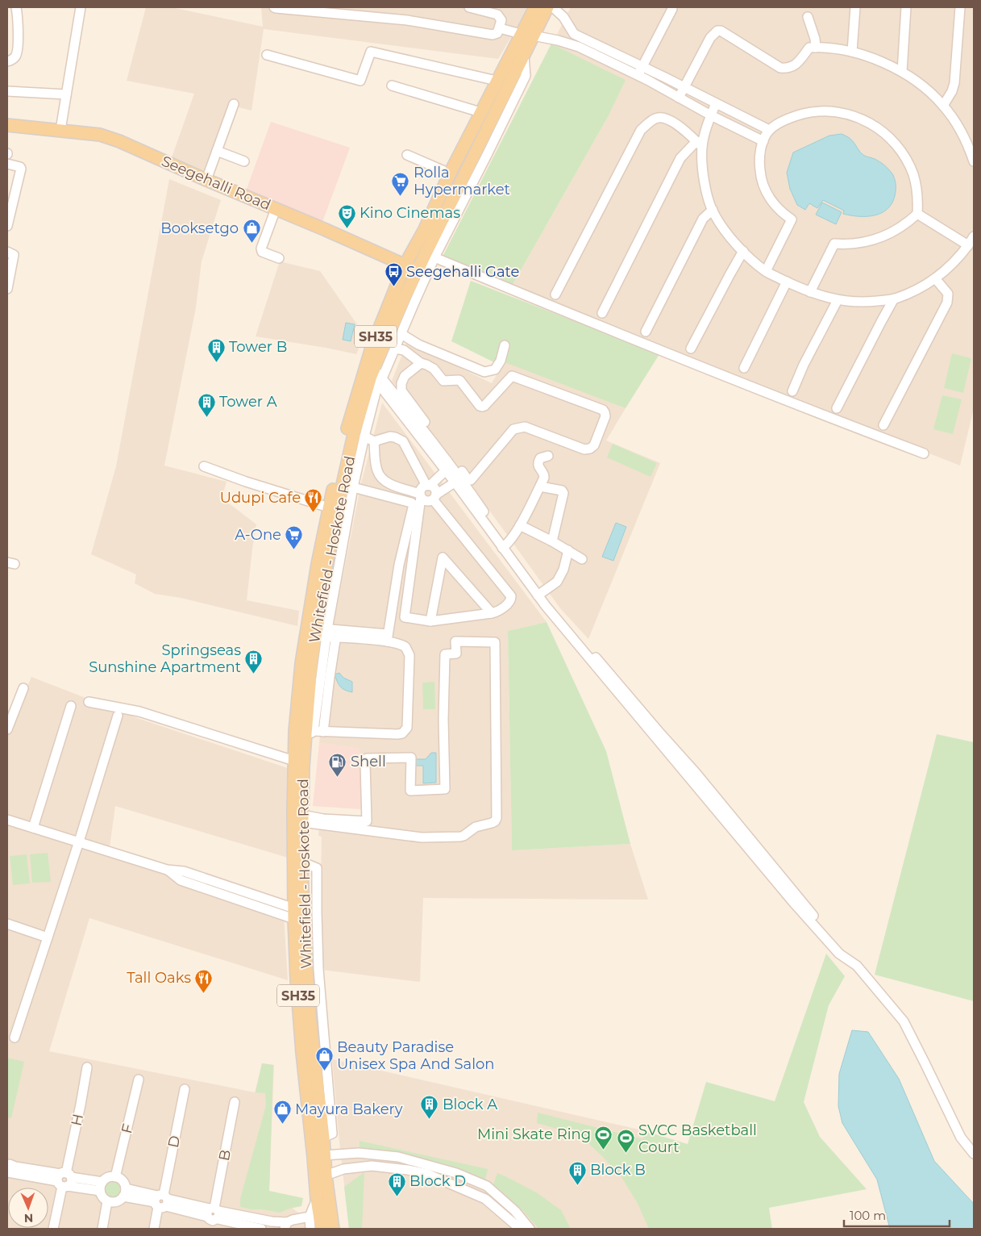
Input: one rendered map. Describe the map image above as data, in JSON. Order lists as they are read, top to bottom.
{
  "streets": {
    "main road": ["Seegehalli Road", "SH35", "Whitefield - Hoskote Road"],
    "street": [
      "H",
      "F",
      "D",
      "B"
    ]
  },
  "crossings": [
    ["Seegehalli Road", "Whitefield - Hoskote Road"]
  ],
  "places": {
    "supermarket": ["Rolla Hypermarket", "A-One"],
    "theatre": ["Kino Cinemas"],
    "shop": ["Booksetgo", "Beauty Paradise Unisex Spa And Salon", "Mayura Bakery"],
    "bus stop": ["Seegehalli Gate"],
    "building": [
      "Tower B",
      "Tower A",
      "Springseas Sunshine Apartment",
      "Block A",
      "Block B",
      "Block D"
    ],
    "restaurant": ["Udupi Cafe", "Tall Oaks"],
    "fuel station": ["Shell"],
    "sports": ["Mini Skate Ring", "SVCC Basketball Court"]
  },
  "scale_bar": "100 m",
  "north": "bottom"
}
